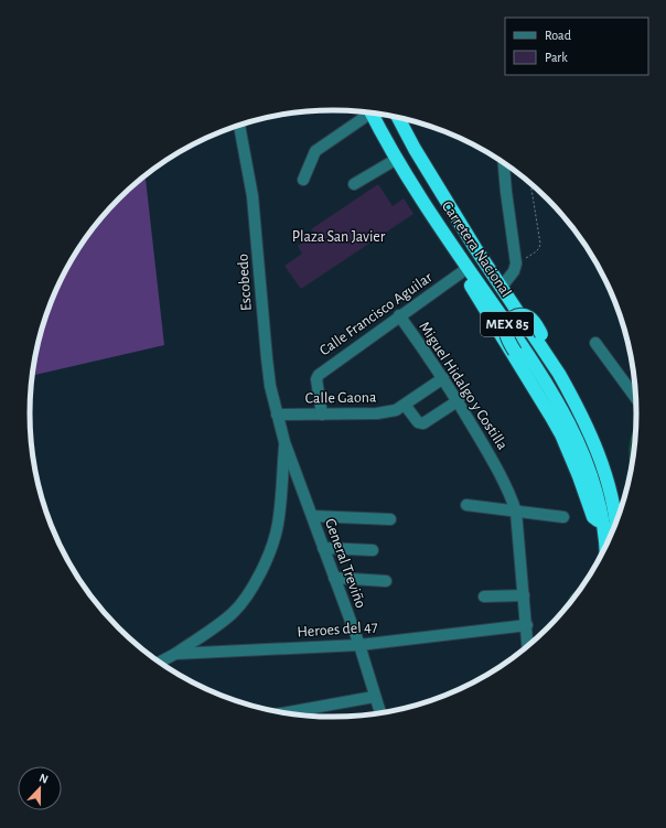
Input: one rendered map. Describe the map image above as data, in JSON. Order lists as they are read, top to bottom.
{
  "streets": {
    "highway": ["Carretera Nacional", "MEX 85"],
    "street": [
      "Escobedo",
      "Calle Francisco Aguilar",
      "Miguel Hidalgo y Costilla",
      "Calle Gaona",
      "General Treviño",
      "Heroes del 47"
    ]
  },
  "crossings": [
    ["Carretera Nacional", "Calle Francisco Aguilar"],
    ["Carretera Nacional", "MEX 85"],
    ["Escobedo", "Calle Gaona"],
    ["Escobedo", "General Treviño"],
    ["Calle Francisco Aguilar", "MEX 85"],
    ["Calle Francisco Aguilar", "Miguel Hidalgo y Costilla"],
    ["Calle Francisco Aguilar", "Calle Gaona"],
    ["Miguel Hidalgo y Costilla", "Calle Gaona"],
    ["Miguel Hidalgo y Costilla", "Heroes del 47"],
    ["General Treviño", "Heroes del 47"]
  ],
  "parks": ["Plaza San Javier"],
  "legend": ["Road", "Park"],
  "north": "top"
}
